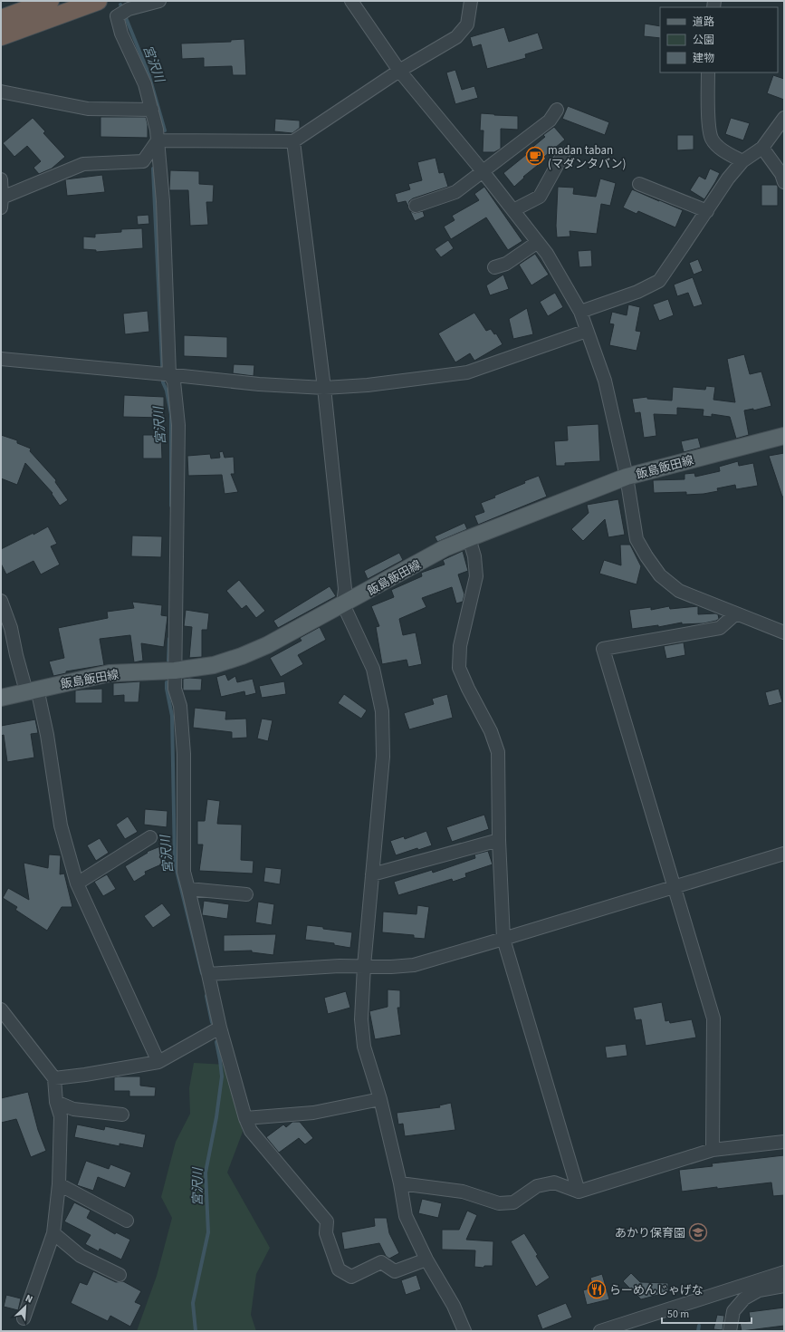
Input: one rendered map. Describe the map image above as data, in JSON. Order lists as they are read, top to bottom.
{
  "streets": {
    "main road": ["飯島飯田線"]
  },
  "water": ["宮沢川"],
  "places": {
    "cafe": ["madan taban (マダンタバン)"],
    "school or university": ["あかり保育園"],
    "restaurant": ["らーめんじゃげな"]
  },
  "legend": ["道路", "公園", "建物"],
  "scale_bar": "50 m",
  "north": "top right"
}
